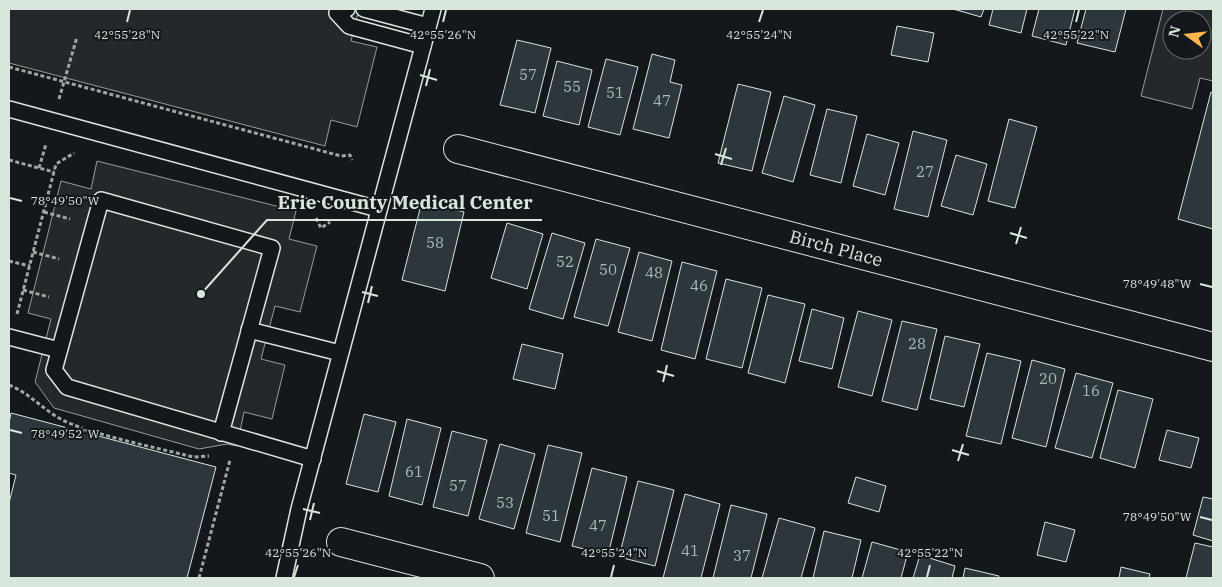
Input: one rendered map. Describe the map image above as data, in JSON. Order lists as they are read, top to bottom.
{
  "streets": {
    "street": ["Birch Place"]
  },
  "places": ["Erie County Medical Center"],
  "house_numbers": [
    "57",
    "55",
    "51",
    "47",
    "27",
    "58",
    "52",
    "50",
    "48",
    "46",
    "28",
    "20",
    "16",
    "61",
    "57",
    "53",
    "51",
    "47",
    "41",
    "37"
  ],
  "north": "left",
  "coordinates": [
    "42°55'28\"N",
    "42°55'26\"N",
    "42°55'24\"N",
    "42°55'22\"N",
    "78°49'50\"W",
    "78°49'48\"W",
    "78°49'52\"W"
  ]
}
